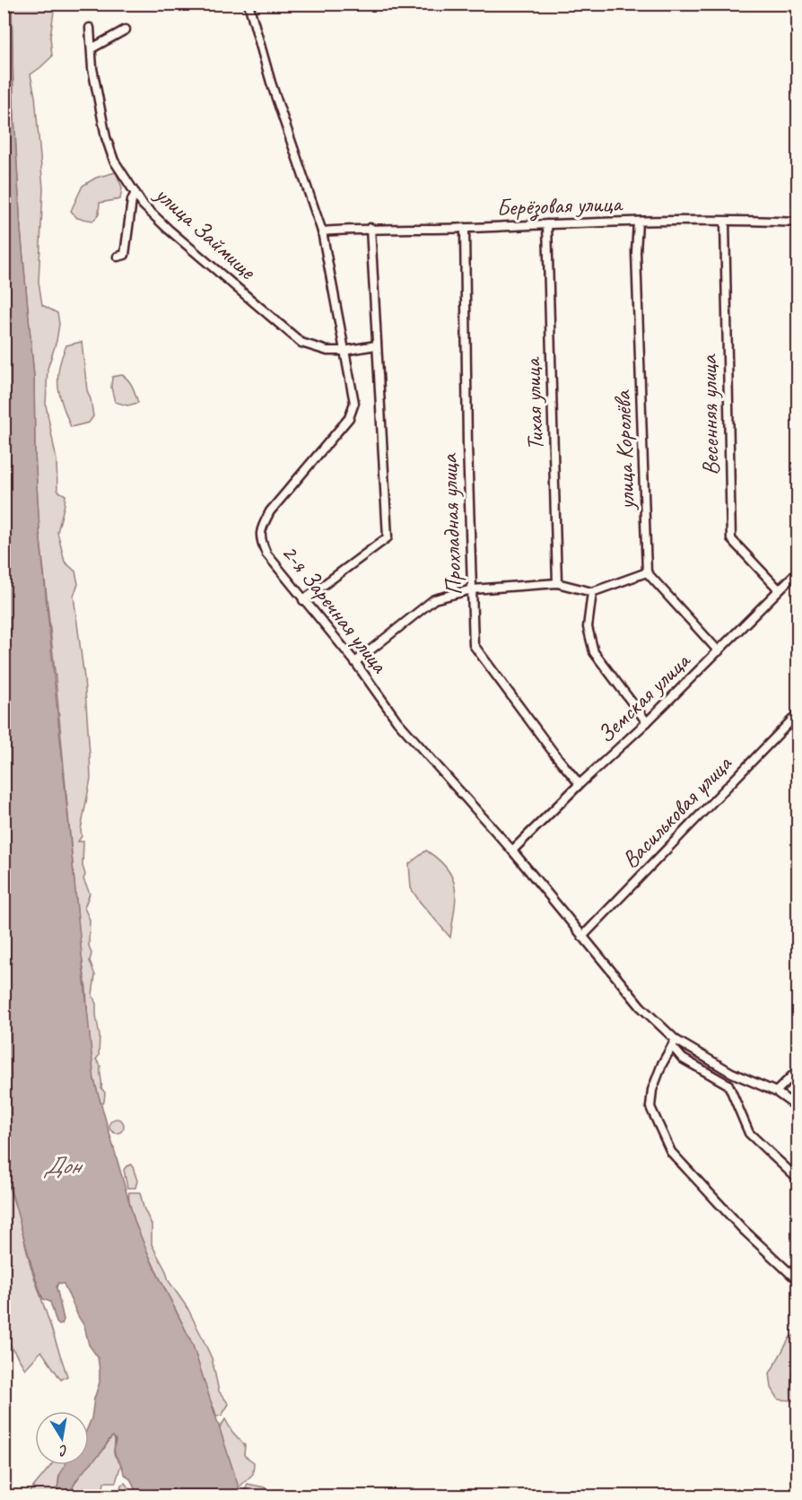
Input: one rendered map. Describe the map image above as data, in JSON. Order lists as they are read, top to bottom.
{
  "streets": {
    "street": [
      "Берёзовая улица",
      "улица Займище",
      "Тихая улица",
      "Весенняя улица",
      "улица Королёва",
      "Прохладная улица",
      "2-я Заречная улица",
      "Земская улица",
      "Васильковая улица"
    ]
  },
  "crossings": [
    ["Берёзовая улица", "Тихая улица"],
    ["Берёзовая улица", "Весенняя улица"],
    ["Берёзовая улица", "улица Королёва"],
    ["Берёзовая улица", "Прохладная улица"],
    ["Берёзовая улица", "2-я Заречная улица"],
    ["улица Займище", "2-я Заречная улица"],
    ["Весенняя улица", "Земская улица"],
    ["Прохладная улица", "Земская улица"],
    ["2-я Заречная улица", "Земская улица"],
    ["2-я Заречная улица", "Васильковая улица"]
  ],
  "water": ["Дон"],
  "north": "bottom"
}
